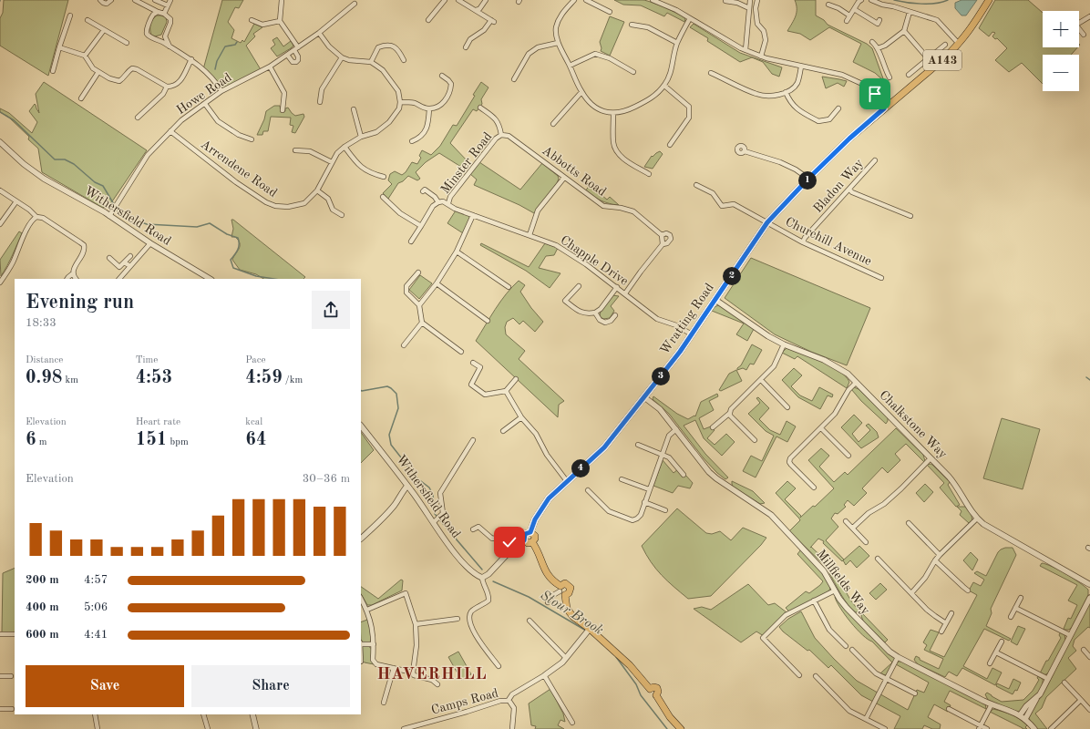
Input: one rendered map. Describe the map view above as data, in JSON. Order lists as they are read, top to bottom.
{
  "streets": {
    "main road": ["A143", "Wratting Road"],
    "street": [
      "Howe Road",
      "Minster Road",
      "Arrendene Road",
      "Abbotts Road",
      "Bladon Way",
      "Withersfield Road",
      "Churchill Avenue",
      "Chapple Drive",
      "Chalkstone Way",
      "Millfields Way",
      "Camps Road"
    ]
  },
  "crossings": [
    ["A143", "Wratting Road"],
    ["Howe Road", "Arrendene Road"],
    ["Howe Road", "Withersfield Road"],
    ["Minster Road", "Abbotts Road"],
    ["Minster Road", "Chapple Drive"],
    ["Bladon Way", "Churchill Avenue"],
    ["Churchill Avenue", "Wratting Road"],
    ["Chapple Drive", "Wratting Road"],
    ["Wratting Road", "Chalkstone Way"],
    ["Wratting Road", "Millfields Way"]
  ],
  "districts": ["HAVERHILL"],
  "water": ["Stour Brook"],
  "page": {
    "map_buttons": ["+", "−"],
    "pins": [
      "1",
      "2",
      "3",
      "4"
    ],
    "heading": ["Evening run", "18:33"],
    "stats": [
      ["Distance", "0.98 km"],
      ["Time", "4:53"],
      ["Pace", "4:59 /km"],
      ["Elevation", "6 m"],
      ["Heart rate", "151 bpm"],
      ["kcal", "64"]
    ],
    "chart": ["Elevation", "30–36 m"],
    "list": [
      {
        "name": "200 m",
        "note": "4:57"
      },
      {
        "name": "400 m",
        "note": "5:06"
      },
      {
        "name": "600 m",
        "note": "4:41"
      }
    ],
    "buttons": ["Save", "Share"]
  }
}
